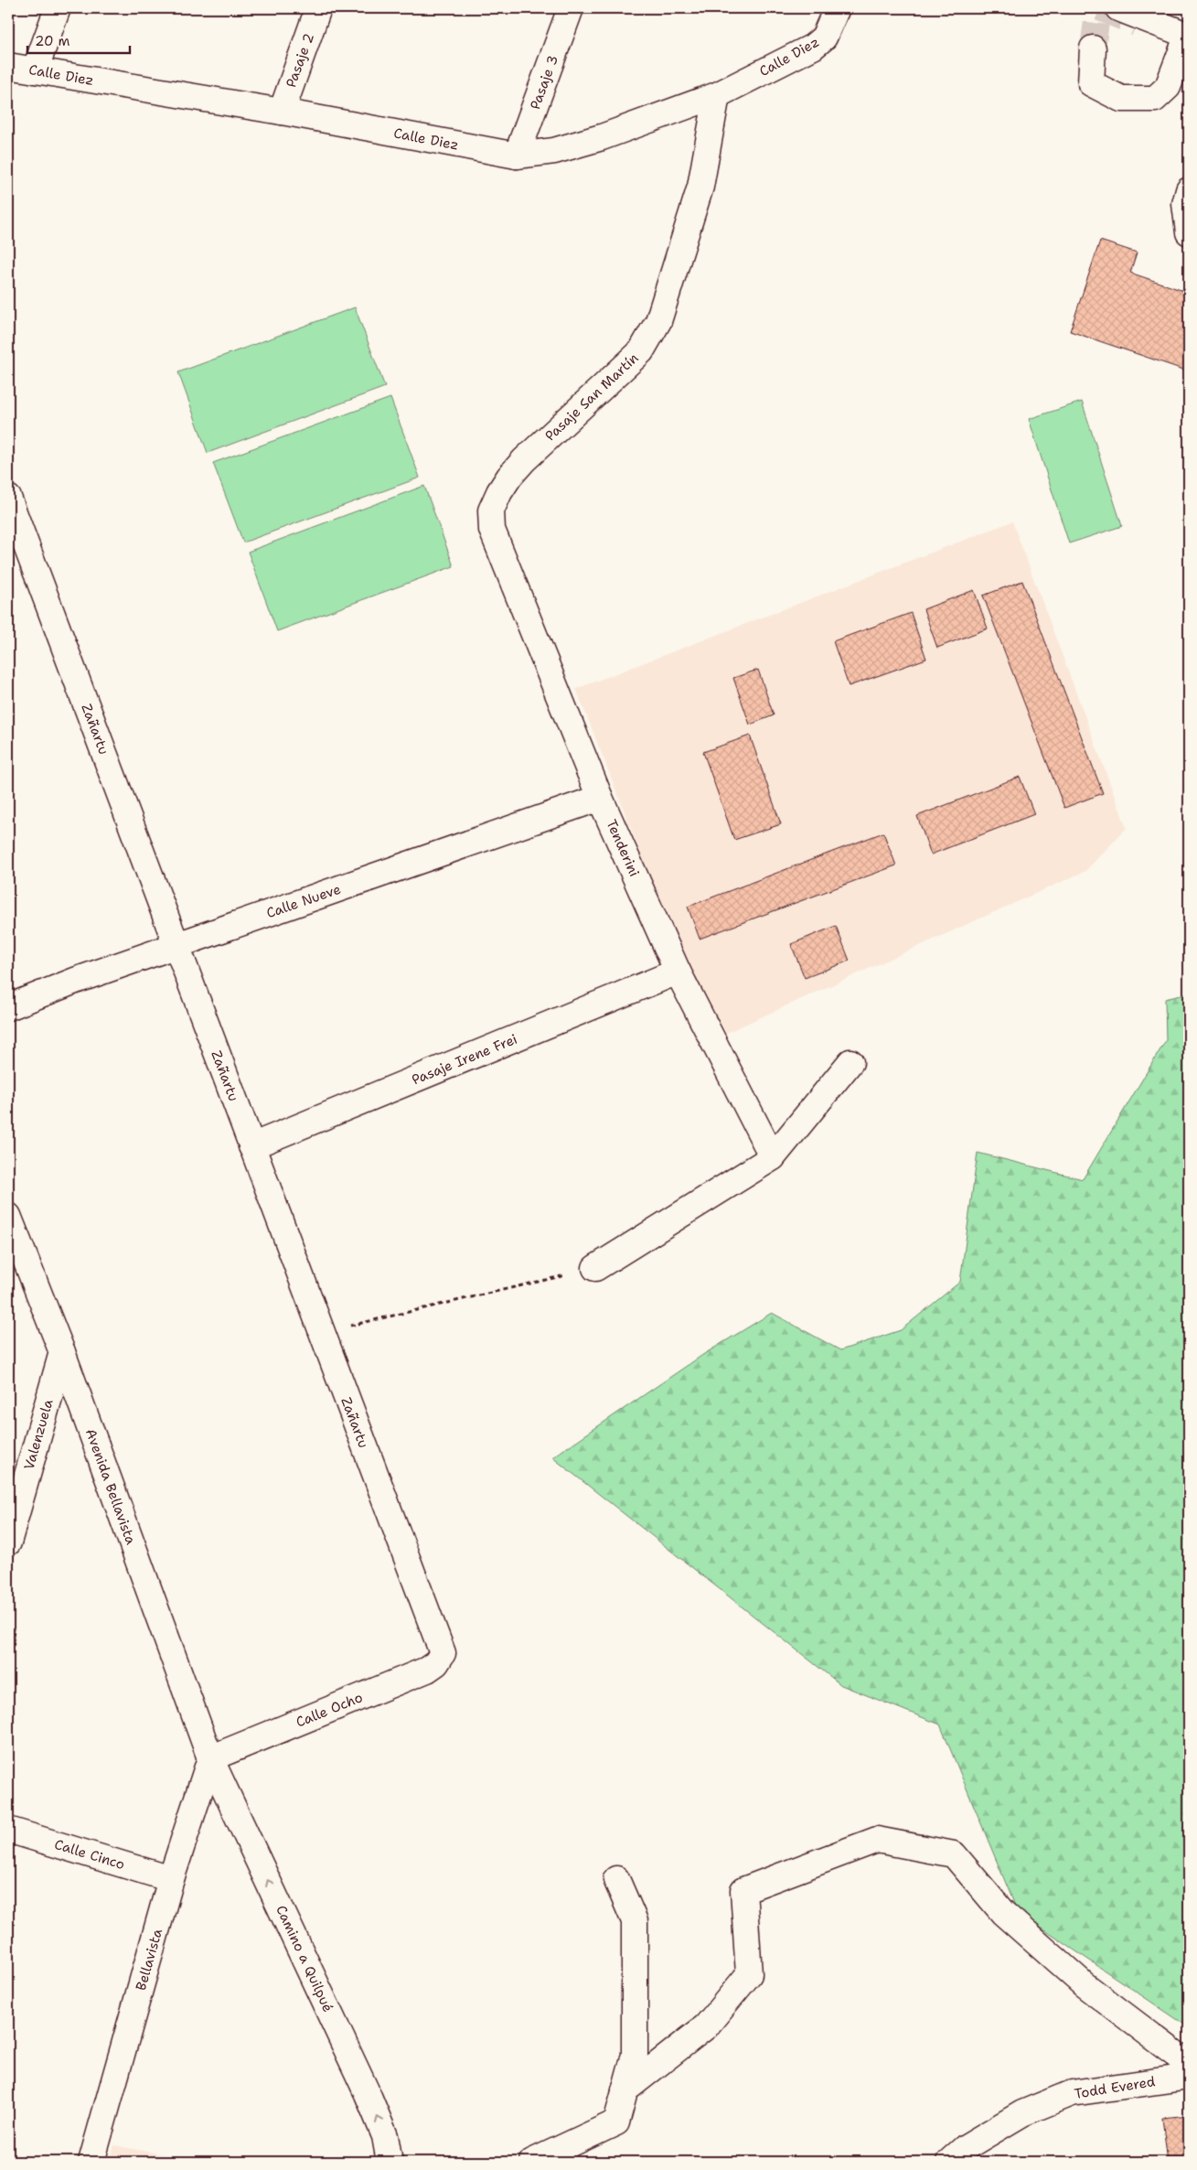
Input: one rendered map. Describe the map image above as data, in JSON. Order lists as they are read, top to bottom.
{
  "streets": {
    "street": [
      "Calle Diez",
      "Pasaje 2",
      "Pasaje 3",
      "Pasaje San Martín",
      "Zañartu",
      "Tenderini",
      "Calle Nueve",
      "Pasaje Irene Frei",
      "Valenzuela",
      "Avenida Bellavista",
      "Calle Ocho",
      "Calle Cinco",
      "Camino a Quilpué",
      "Bellavista",
      "Todd Evered"
    ]
  },
  "crossings": [
    ["Calle Diez", "Pasaje 2"],
    ["Calle Diez", "Pasaje 3"],
    ["Calle Diez", "Pasaje San Martín"],
    ["Pasaje San Martín", "Tenderini"],
    ["Zañartu", "Calle Nueve"],
    ["Zañartu", "Pasaje Irene Frei"],
    ["Zañartu", "Calle Ocho"],
    ["Tenderini", "Calle Nueve"],
    ["Tenderini", "Pasaje Irene Frei"],
    ["Valenzuela", "Avenida Bellavista"],
    ["Avenida Bellavista", "Calle Ocho"],
    ["Avenida Bellavista", "Camino a Quilpué"],
    ["Avenida Bellavista", "Bellavista"],
    ["Calle Ocho", "Camino a Quilpué"],
    ["Calle Ocho", "Bellavista"],
    ["Calle Cinco", "Bellavista"],
    ["Camino a Quilpué", "Bellavista"]
  ],
  "one_way": ["Camino a Quilpué"],
  "scale_bar": "20 m"
}
